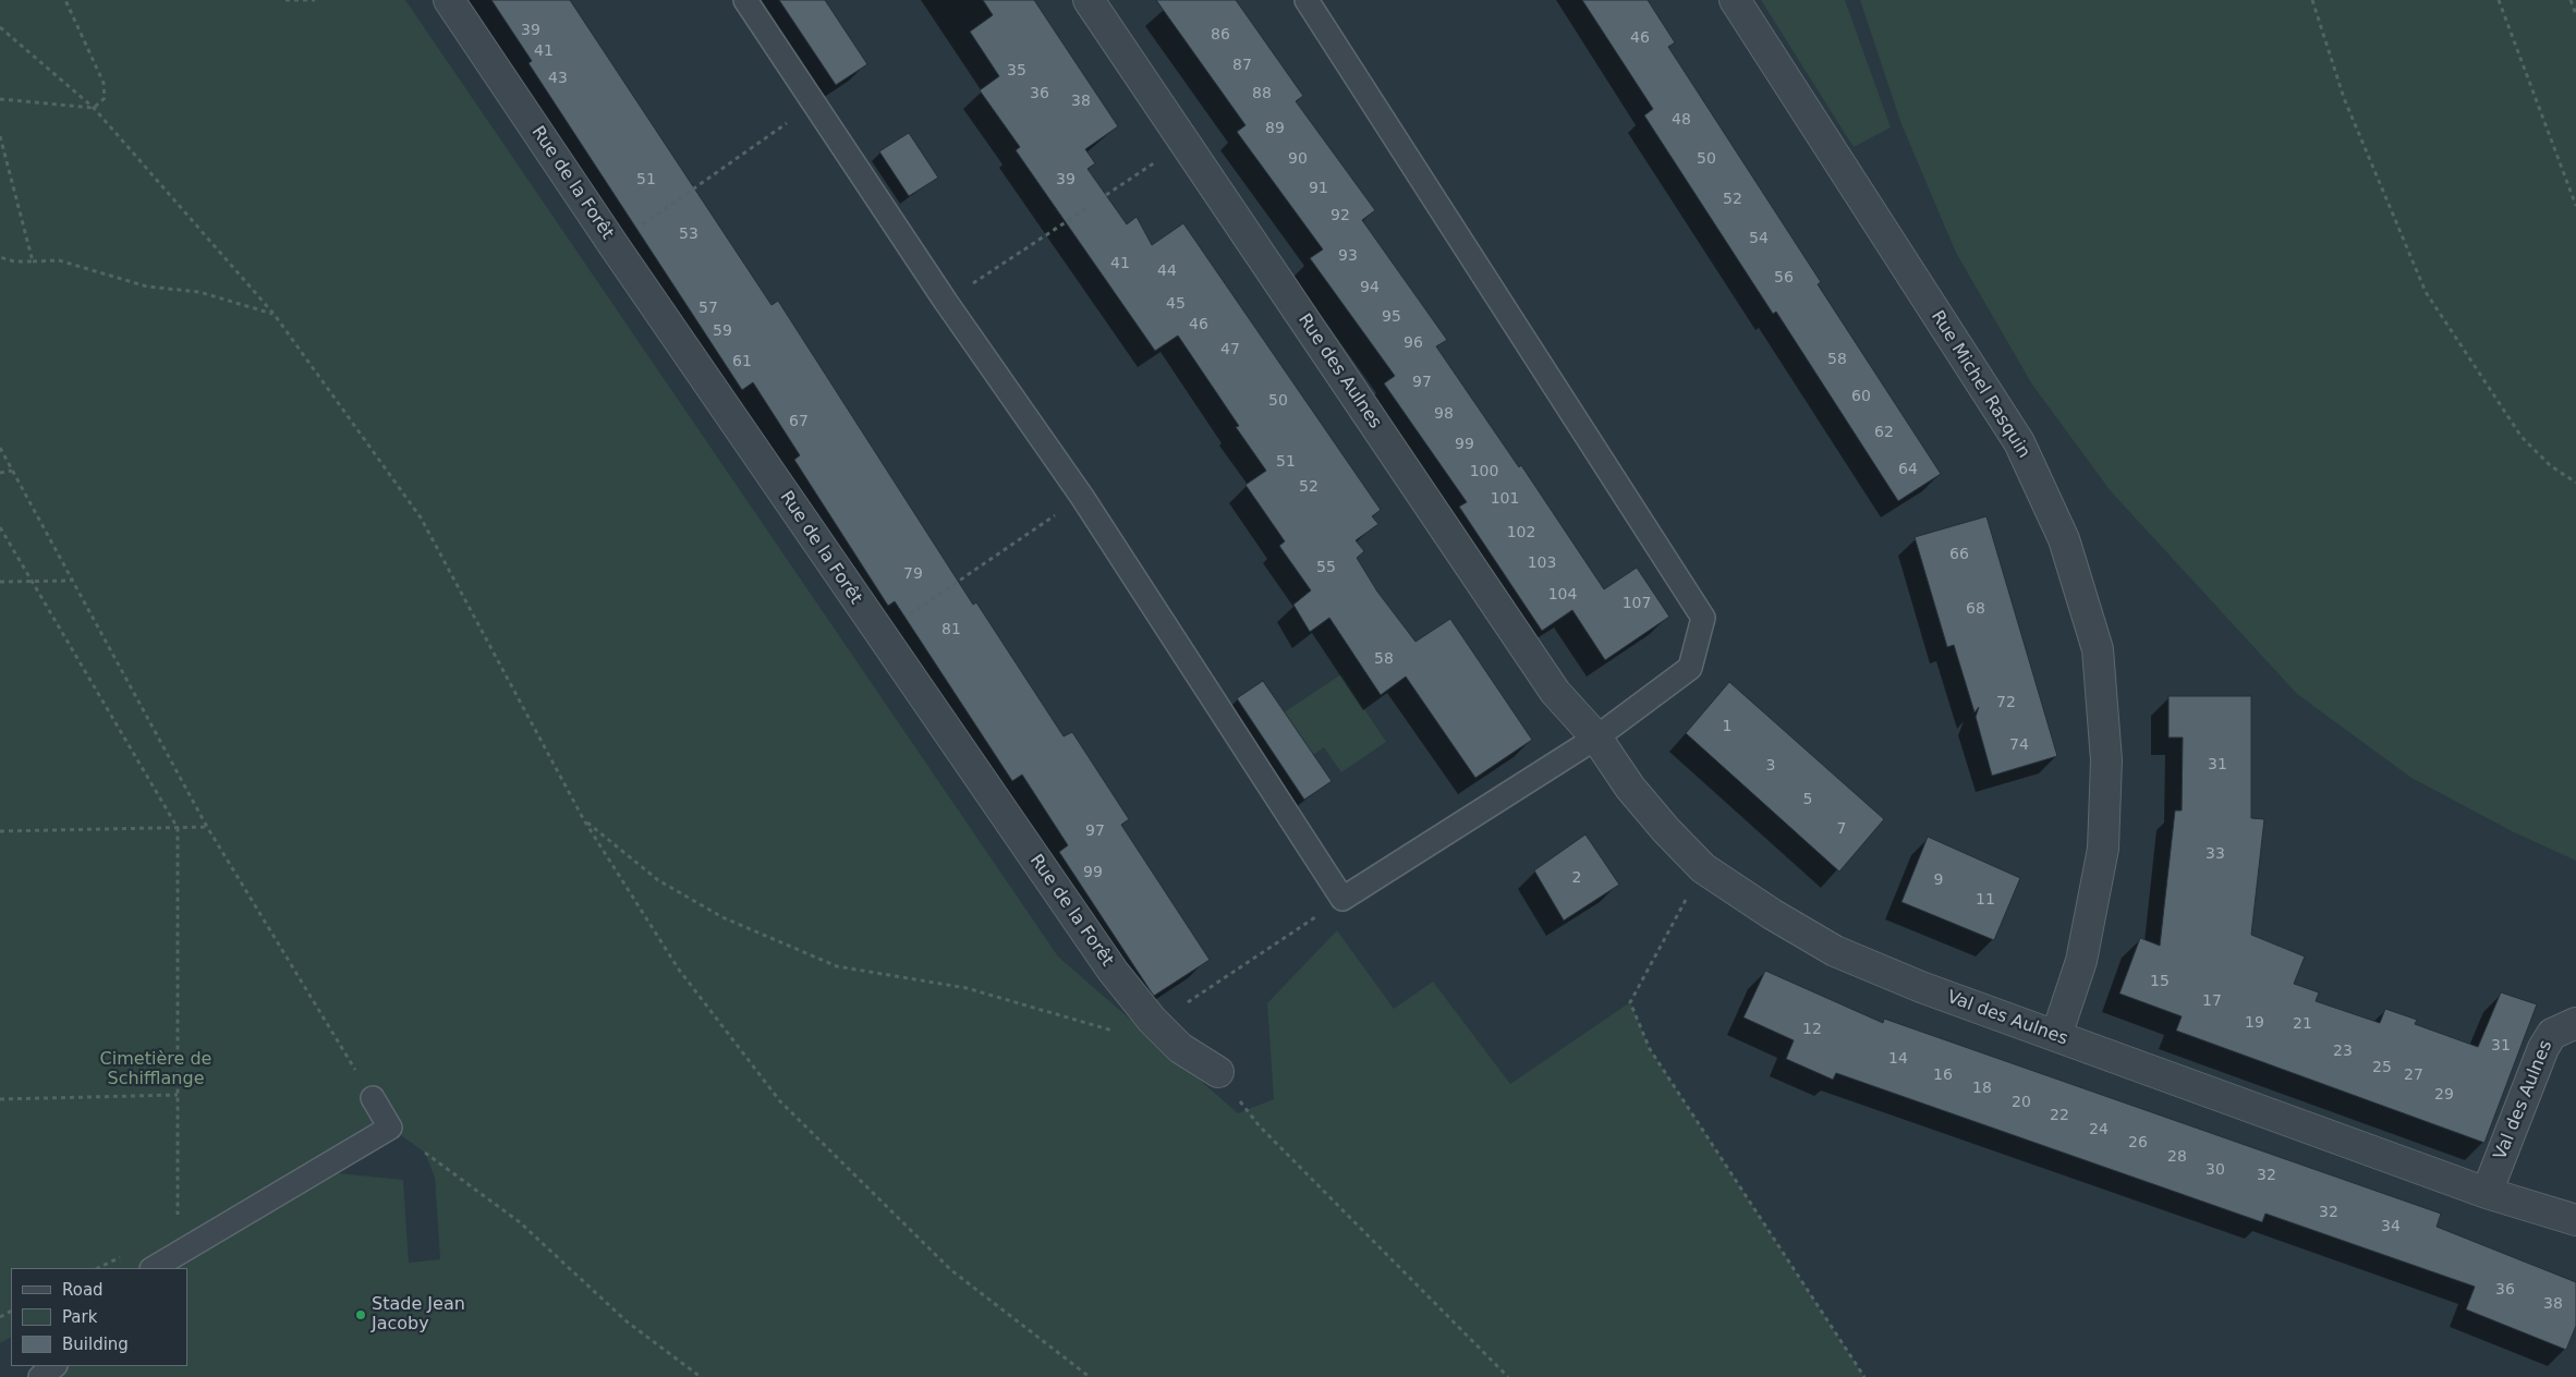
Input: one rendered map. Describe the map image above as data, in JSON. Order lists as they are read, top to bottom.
{
  "streets": {
    "street": [
      "Rue de la Forêt",
      "Rue des Aulnes",
      "Rue Michel Rasquin",
      "Val des Aulnes"
    ]
  },
  "crossings": [
    ["Rue des Aulnes", "Val des Aulnes"],
    ["Rue Michel Rasquin", "Val des Aulnes"]
  ],
  "parks": ["Cimetière de Schifflange"],
  "places": ["Stade Jean Jacoby"],
  "house_numbers": [
    "39",
    "86",
    "46",
    "41",
    "87",
    "35",
    "43",
    "36",
    "88",
    "38",
    "48",
    "89",
    "90",
    "50",
    "51",
    "39",
    "91",
    "52",
    "92",
    "53",
    "54",
    "93",
    "41",
    "44",
    "56",
    "94",
    "45",
    "57",
    "95",
    "46",
    "59",
    "96",
    "47",
    "58",
    "61",
    "97",
    "60",
    "50",
    "98",
    "67",
    "62",
    "99",
    "51",
    "64",
    "100",
    "52",
    "101",
    "102",
    "66",
    "103",
    "55",
    "79",
    "104",
    "107",
    "68",
    "81",
    "58",
    "72",
    "1",
    "74",
    "31",
    "3",
    "5",
    "7",
    "97",
    "33",
    "99",
    "2",
    "9",
    "11",
    "15",
    "17",
    "19",
    "21",
    "12",
    "31",
    "23",
    "14",
    "25",
    "16",
    "27",
    "18",
    "29",
    "20",
    "22",
    "24",
    "26",
    "28",
    "30",
    "32",
    "32",
    "34",
    "36",
    "38"
  ],
  "legend": ["Road", "Park", "Building"]
}
